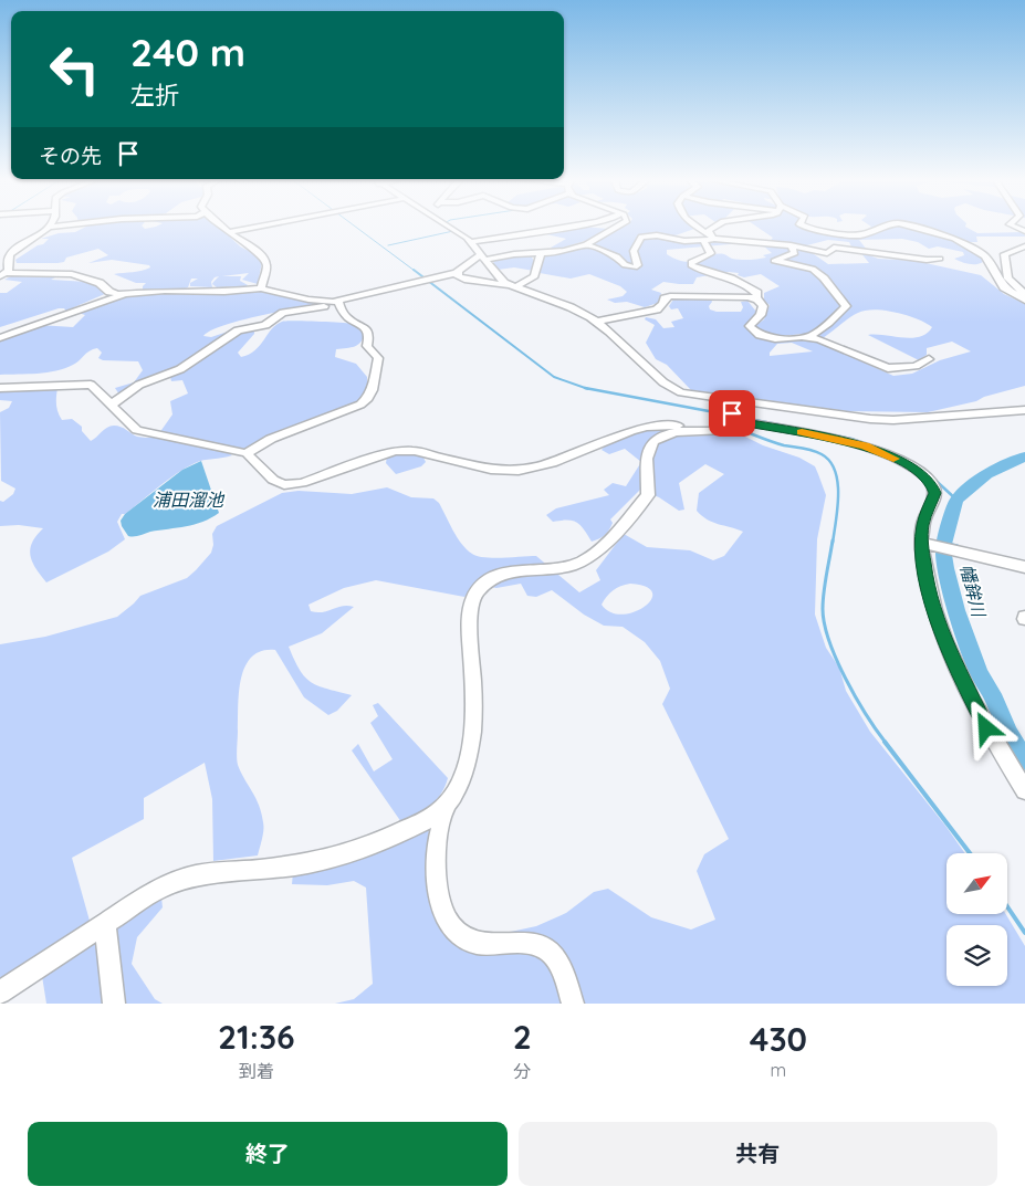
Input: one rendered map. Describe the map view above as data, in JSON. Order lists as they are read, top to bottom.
{
  "water": ["浦田溜池", "幡鉾川"],
  "north": "top right",
  "page": {
    "turn": ["240 m", "左折"],
    "then": "その先",
    "eta": [
      "21:36",
      "到着",
      "2",
      "分",
      "430",
      "m"
    ],
    "buttons": ["終了", "共有"]
  }
}
